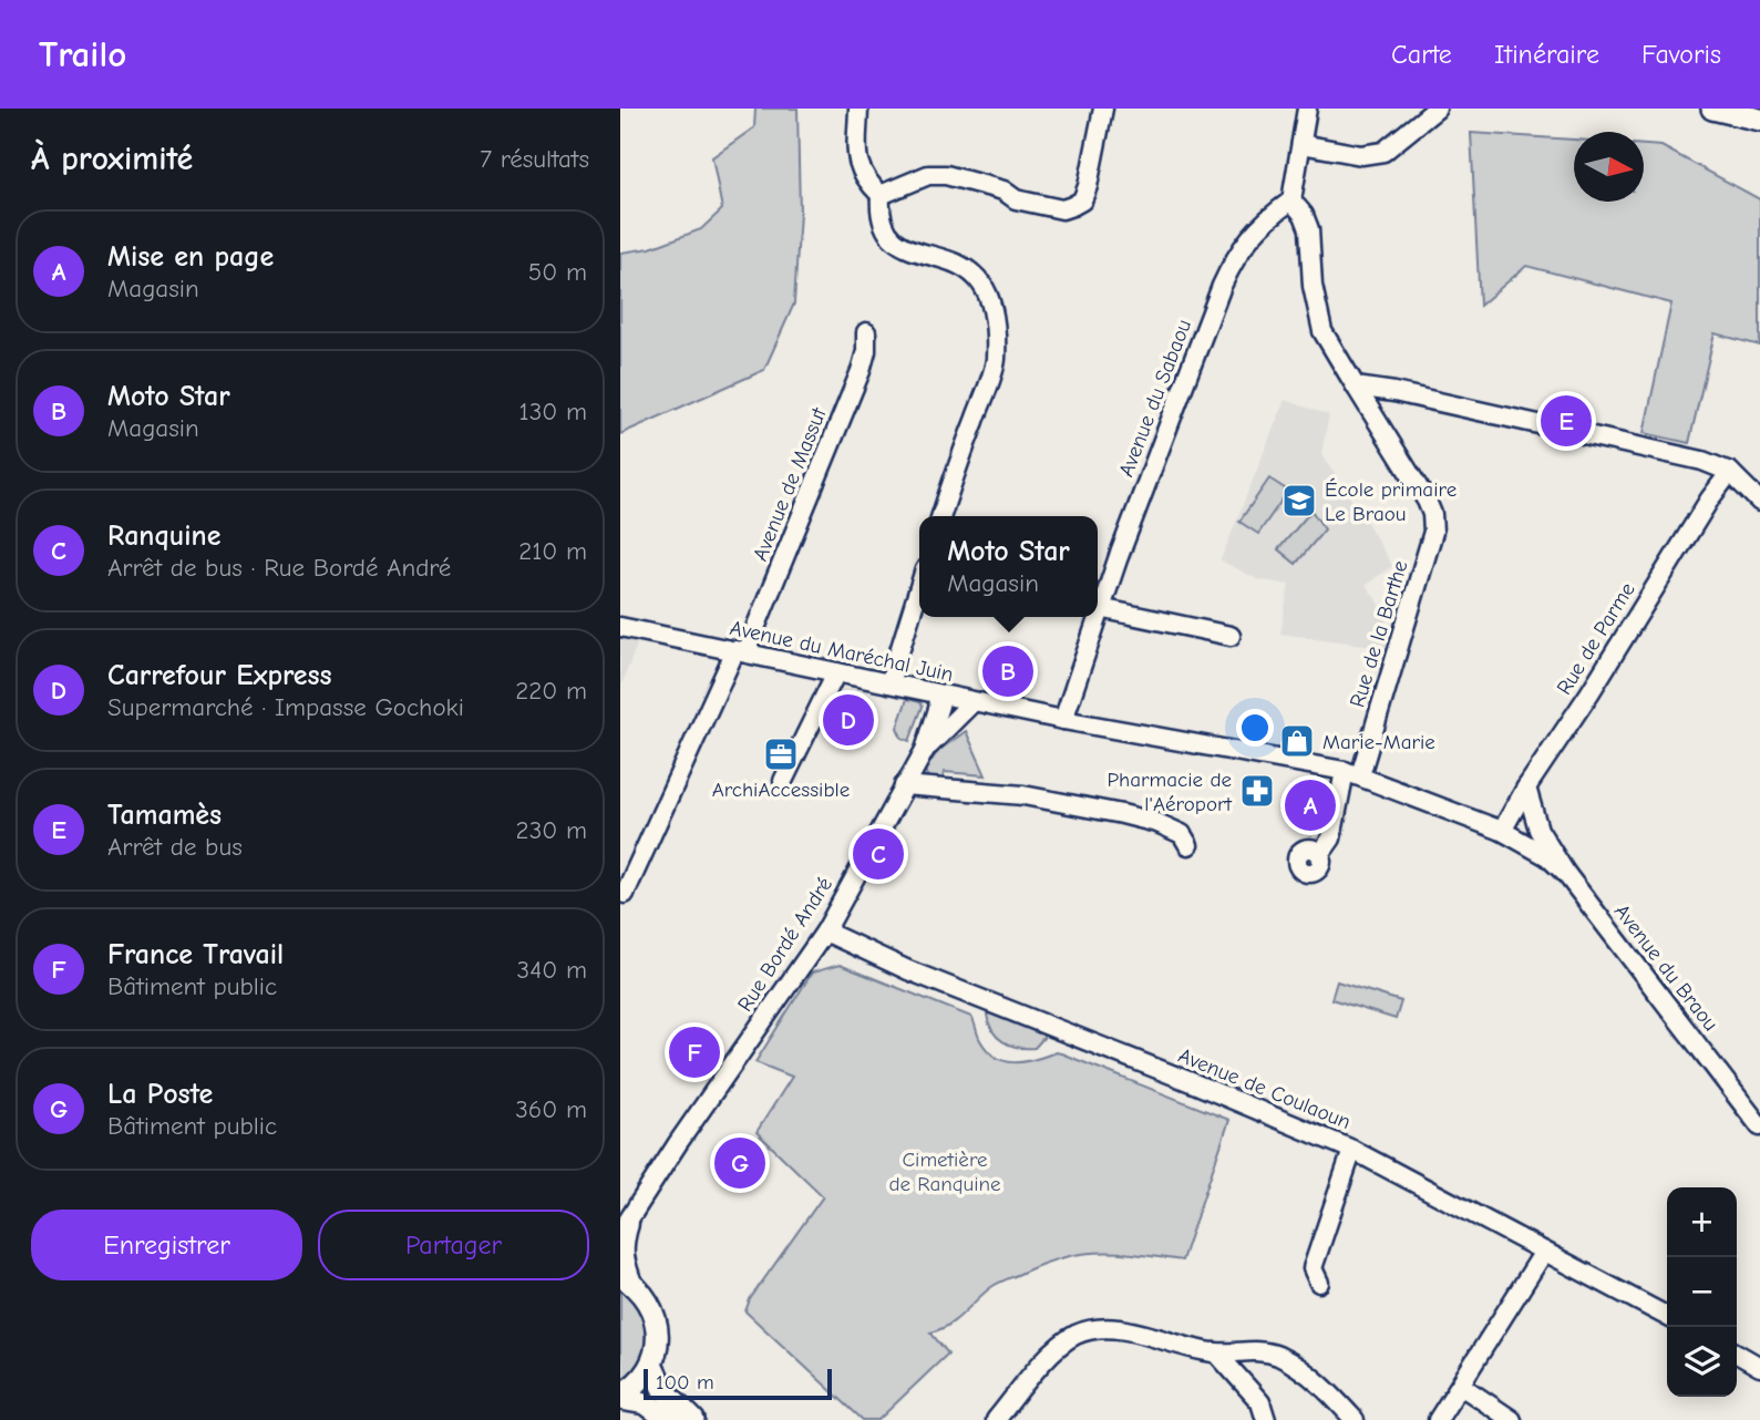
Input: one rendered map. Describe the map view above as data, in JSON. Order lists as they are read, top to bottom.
{
  "streets": {
    "street": [
      "Avenue du Sabaou",
      "Avenue de Massut",
      "Rue de la Barthe",
      "Rue de Parme",
      "Avenue du Maréchal Juin",
      "Rue Bordé André",
      "Avenue du Braou",
      "Avenue de Coulaoun"
    ]
  },
  "crossings": [
    ["Avenue du Sabaou", "Rue de la Barthe"],
    ["Avenue du Sabaou", "Avenue du Maréchal Juin"],
    ["Avenue de Massut", "Avenue du Maréchal Juin"],
    ["Rue de la Barthe", "Avenue du Maréchal Juin"],
    ["Rue de Parme", "Avenue du Maréchal Juin"],
    ["Rue de Parme", "Avenue du Braou"],
    ["Avenue du Maréchal Juin", "Rue Bordé André"],
    ["Avenue du Maréchal Juin", "Avenue du Braou"],
    ["Rue Bordé André", "Avenue de Coulaoun"]
  ],
  "parks": ["Cimetière de Ranquine"],
  "places": {
    "school or university": ["École primaire Le Braou"],
    "shop": ["Marie-Marie"],
    "office": ["ArchiAccessible"],
    "pharmacy": ["Pharmacie de l'Aéroport"]
  },
  "scale_bar": "100 m",
  "north": "right",
  "page": {
    "header": "Trailo",
    "nav": ["Carte", "Itinéraire", "Favoris"],
    "heading": ["À proximité", "7 résultats"],
    "list": [
      {
        "mark": "A",
        "name": "Mise en page",
        "note": "Magasin",
        "value": "50 m"
      },
      {
        "mark": "B",
        "name": "Moto Star",
        "note": "Magasin",
        "value": "130 m"
      },
      {
        "mark": "C",
        "name": "Ranquine",
        "note": "Arrêt de bus · Rue Bordé André",
        "value": "210 m"
      },
      {
        "mark": "D",
        "name": "Carrefour Express",
        "note": "Supermarché · Impasse Gochoki",
        "value": "220 m"
      },
      {
        "mark": "E",
        "name": "Tamamès",
        "note": "Arrêt de bus",
        "value": "230 m"
      },
      {
        "mark": "F",
        "name": "France Travail",
        "note": "Bâtiment public",
        "value": "340 m"
      },
      {
        "mark": "G",
        "name": "La Poste",
        "note": "Bâtiment public",
        "value": "360 m"
      }
    ],
    "pins": [
      "E",
      "B",
      "D",
      "A",
      "C",
      "F",
      "G"
    ],
    "popup": ["Moto Star", "Magasin"],
    "buttons": ["Enregistrer", "Partager"],
    "map_buttons": ["+", "−"],
    "scale": "100 m"
  }
}
